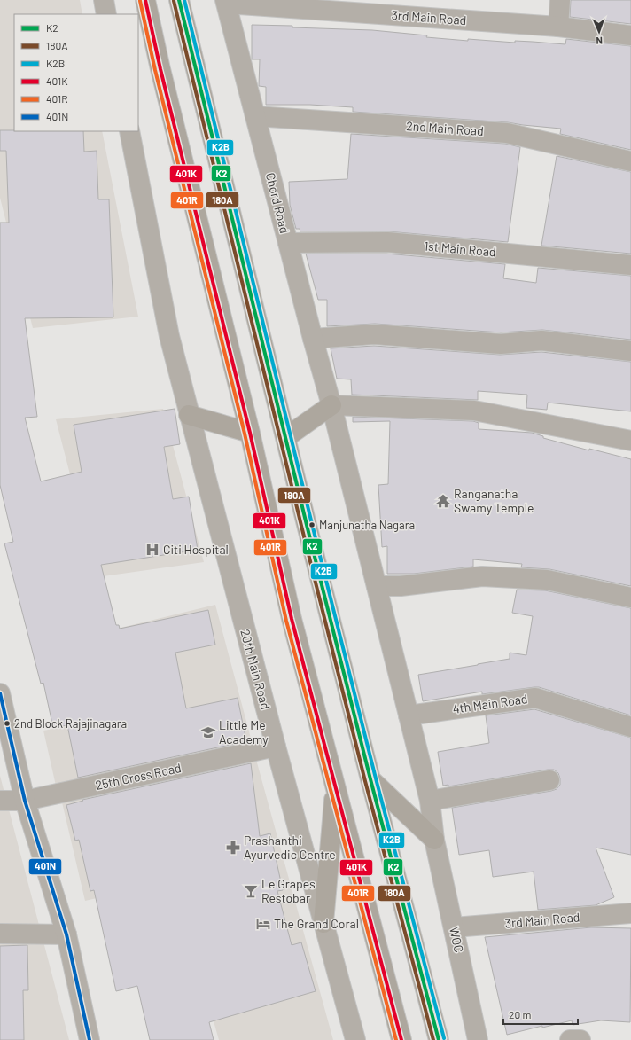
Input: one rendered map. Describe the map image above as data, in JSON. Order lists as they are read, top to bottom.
{
  "streets": {
    "street": [
      "3rd Main Road",
      "2nd Main Road",
      "Chord Road",
      "1st Main Road",
      "20th Main Road",
      "4th Main Road",
      "25th Cross Road",
      "WOC"
    ]
  },
  "crossings": [
    ["3rd Main Road", "Chord Road"],
    ["3rd Main Road", "WOC"],
    ["2nd Main Road", "Chord Road"],
    ["Chord Road", "1st Main Road"],
    ["Chord Road", "WOC"],
    ["20th Main Road", "25th Cross Road"],
    ["4th Main Road", "WOC"]
  ],
  "places": {
    "temple": ["Ranganatha Swamy Temple"],
    "other": ["Manjunatha Nagara", "2nd Block Rajajinagara"],
    "hospital": ["Citi Hospital"],
    "school or university": ["Little Me Academy"],
    "pharmacy": ["Prashanthi Ayurvedic Centre"],
    "bar": ["Le Grapes Restobar"],
    "hotel": ["The Grand Coral"]
  },
  "lines": [
    "transit line K2",
    "transit line K2B",
    "transit line 401K",
    "transit line 180A",
    "transit line 401R",
    "transit line 401N"
  ],
  "legend": [
    "K2",
    "180A",
    "K2B",
    "401K",
    "401R",
    "401N"
  ],
  "scale_bar": "20 m",
  "north": "bottom"
}
